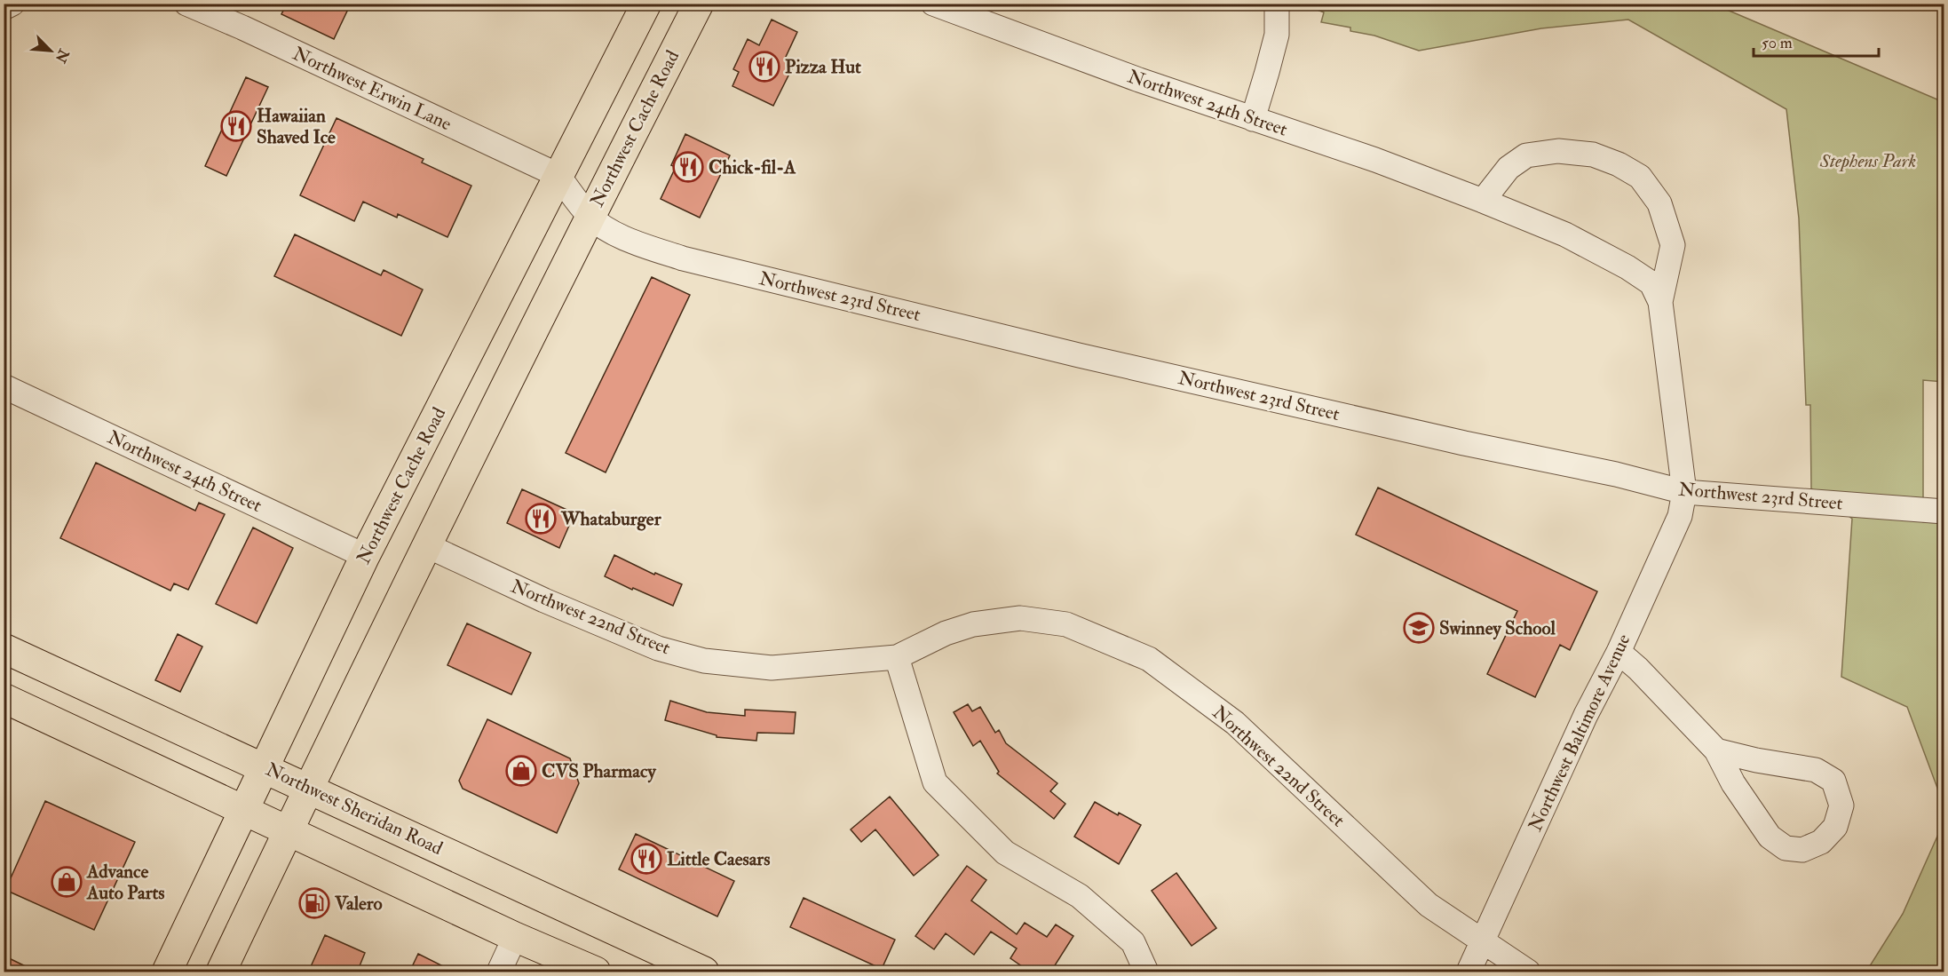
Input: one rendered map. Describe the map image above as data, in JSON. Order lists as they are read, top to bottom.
{
  "streets": {
    "main road": ["Northwest Cache Road", "Northwest Sheridan Road"],
    "street": [
      "Northwest Erwin Lane",
      "Northwest 24th Street",
      "Northwest 23rd Street",
      "Northwest 22nd Street",
      "Northwest Baltimore Avenue"
    ]
  },
  "crossings": [
    ["Northwest Erwin Lane", "Northwest Cache Road"],
    ["Northwest Erwin Lane", "Northwest 23rd Street"],
    ["Northwest 24th Street", "Northwest Cache Road"],
    ["Northwest 24th Street", "Northwest 23rd Street"],
    ["Northwest 24th Street", "Northwest Baltimore Avenue"],
    ["Northwest Cache Road", "Northwest 23rd Street"],
    ["Northwest Cache Road", "Northwest 22nd Street"],
    ["Northwest Cache Road", "Northwest Sheridan Road"],
    ["Northwest 23rd Street", "Northwest Baltimore Avenue"],
    ["Northwest 22nd Street", "Northwest Baltimore Avenue"]
  ],
  "parks": ["Stephens Park"],
  "places": {
    "restaurant": [
      "Pizza Hut",
      "Hawaiian Shaved Ice",
      "Chick-fil-A",
      "Whataburger",
      "Little Caesars"
    ],
    "school or university": ["Swinney School"],
    "shop": ["CVS Pharmacy", "Advance Auto Parts"],
    "fuel station": ["Valero"]
  },
  "scale_bar": "50 m",
  "north": "bottom right"
}
